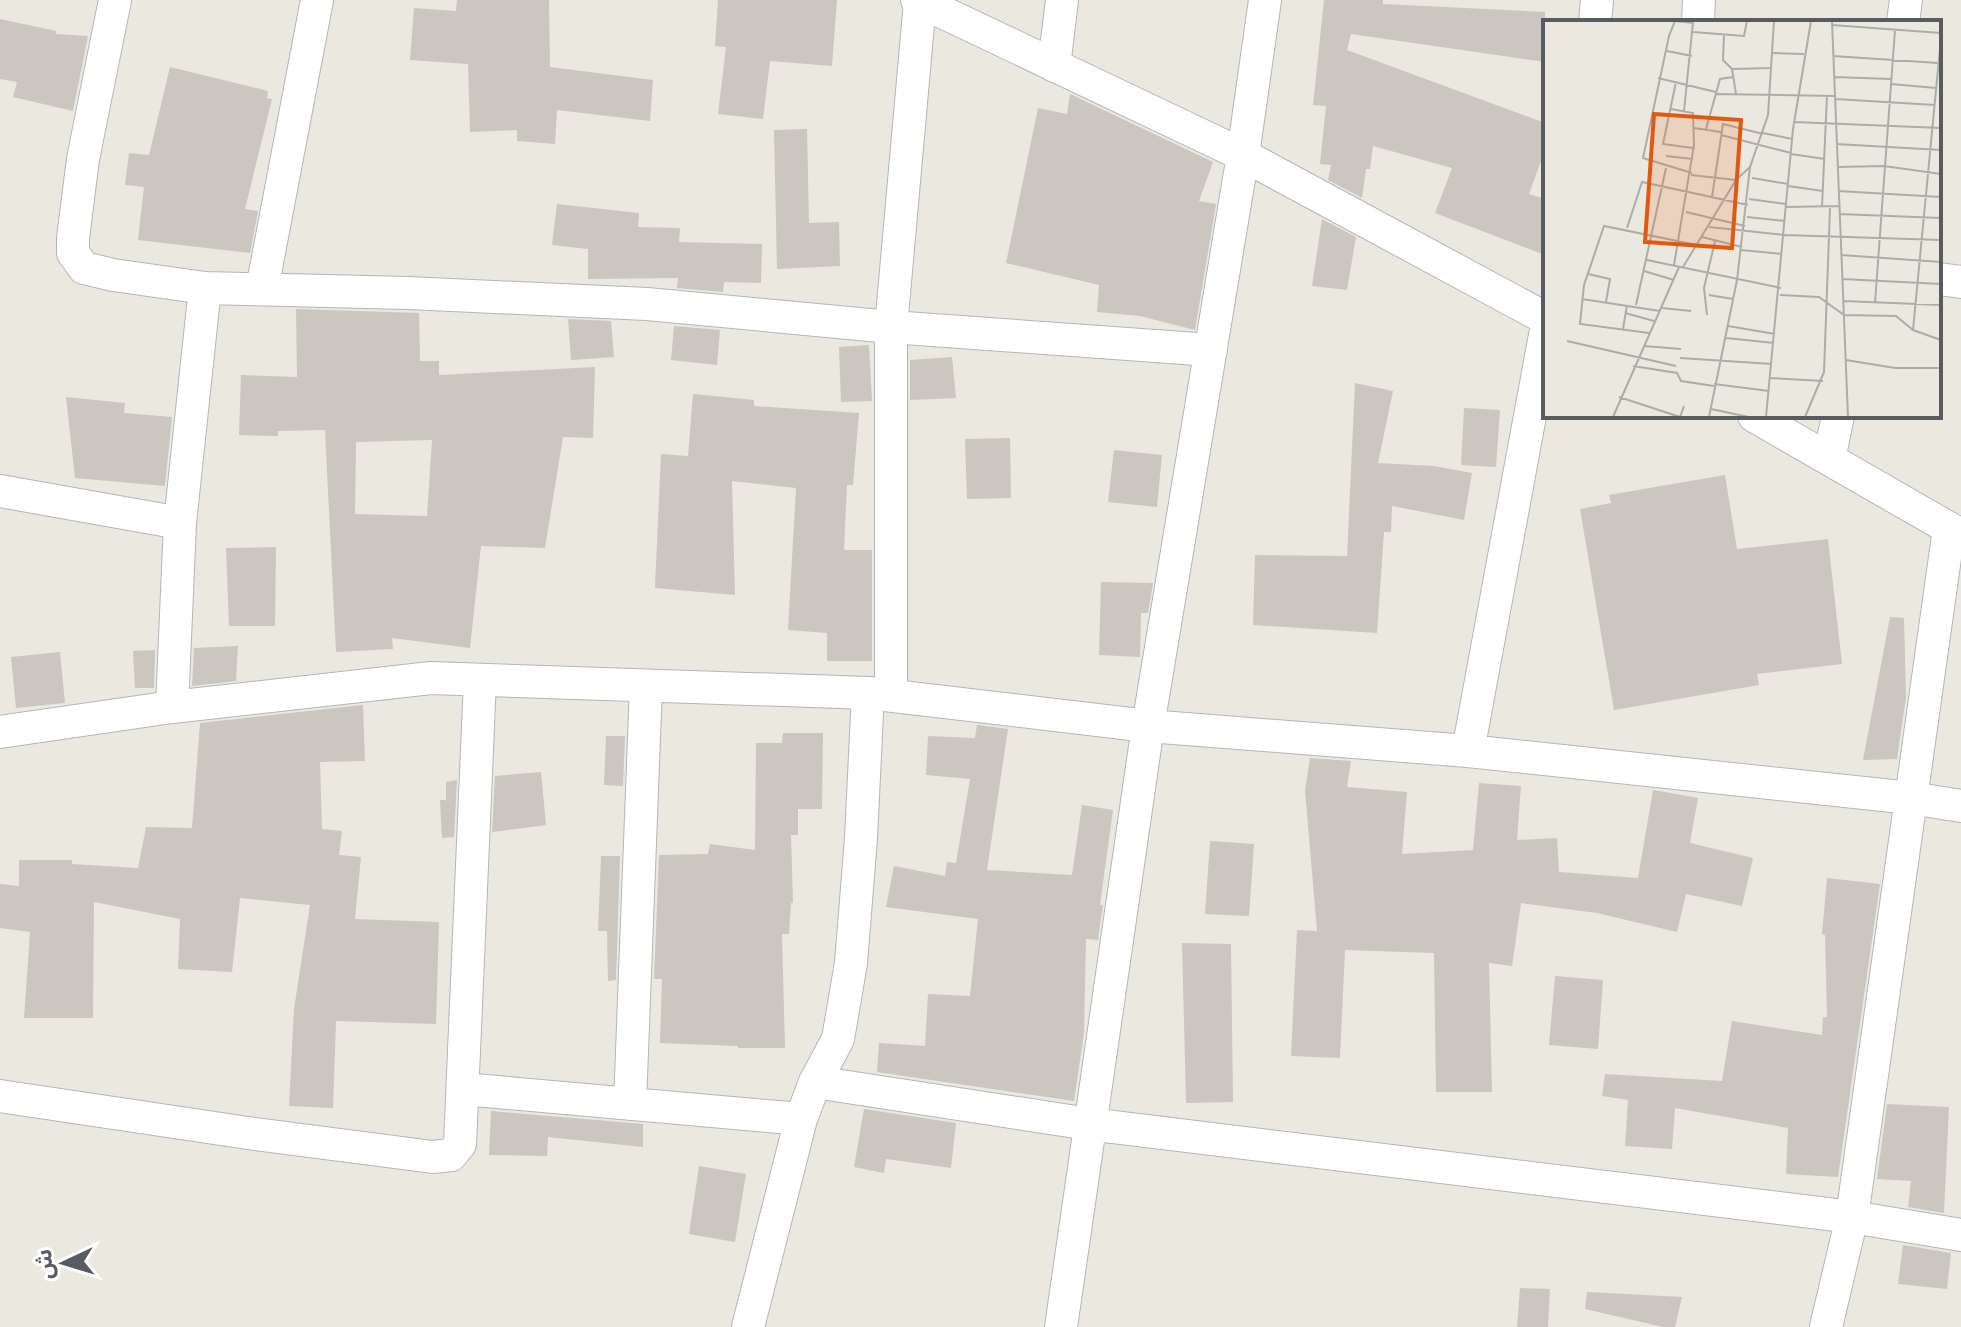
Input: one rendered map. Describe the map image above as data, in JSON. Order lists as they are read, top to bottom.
{
  "north": "left"
}
